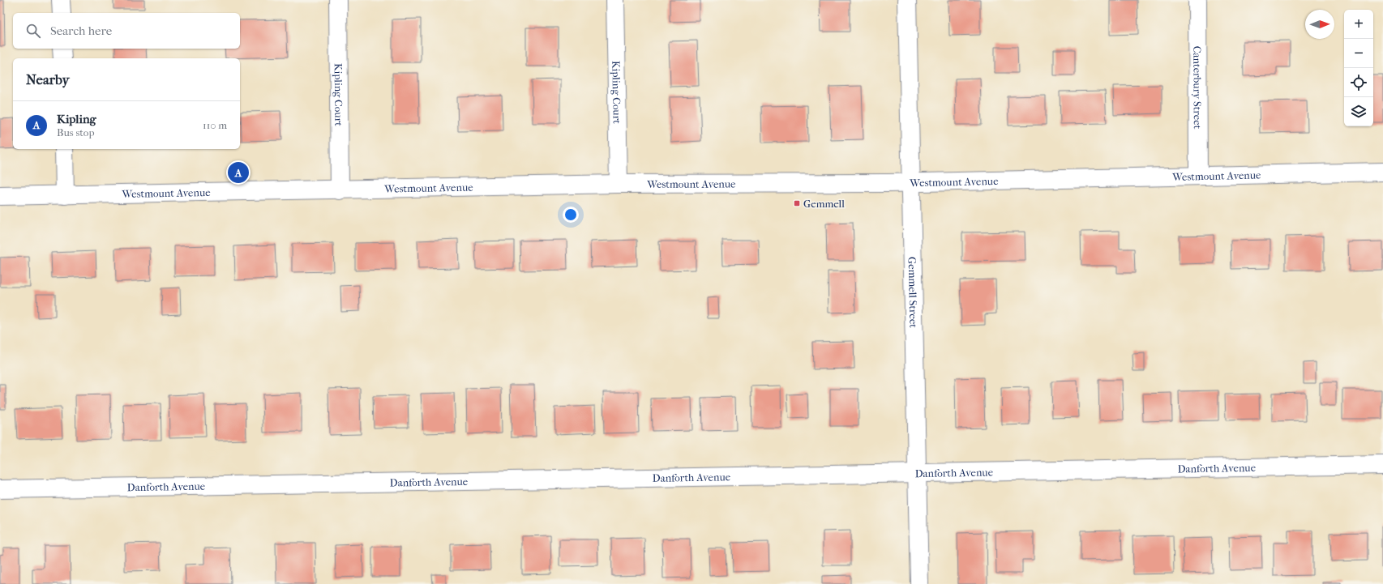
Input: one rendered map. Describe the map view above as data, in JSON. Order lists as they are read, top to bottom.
{
  "streets": {
    "street": [
      "Canterbury Street",
      "Kipling Court",
      "Westmount Avenue",
      "Gemmell Street",
      "Danforth Avenue"
    ]
  },
  "crossings": [
    ["Canterbury Street", "Westmount Avenue"],
    ["Kipling Court", "Westmount Avenue"],
    ["Westmount Avenue", "Gemmell Street"],
    ["Gemmell Street", "Danforth Avenue"]
  ],
  "places": {
    "transit": ["Gemmell"]
  },
  "north": "right",
  "page": {
    "map_buttons": ["+", "−"],
    "search": "Search here",
    "heading": "Nearby",
    "list": [
      {
        "mark": "A",
        "name": "Kipling",
        "note": "Bus stop",
        "value": "110 m"
      }
    ],
    "pins": "A"
  }
}
